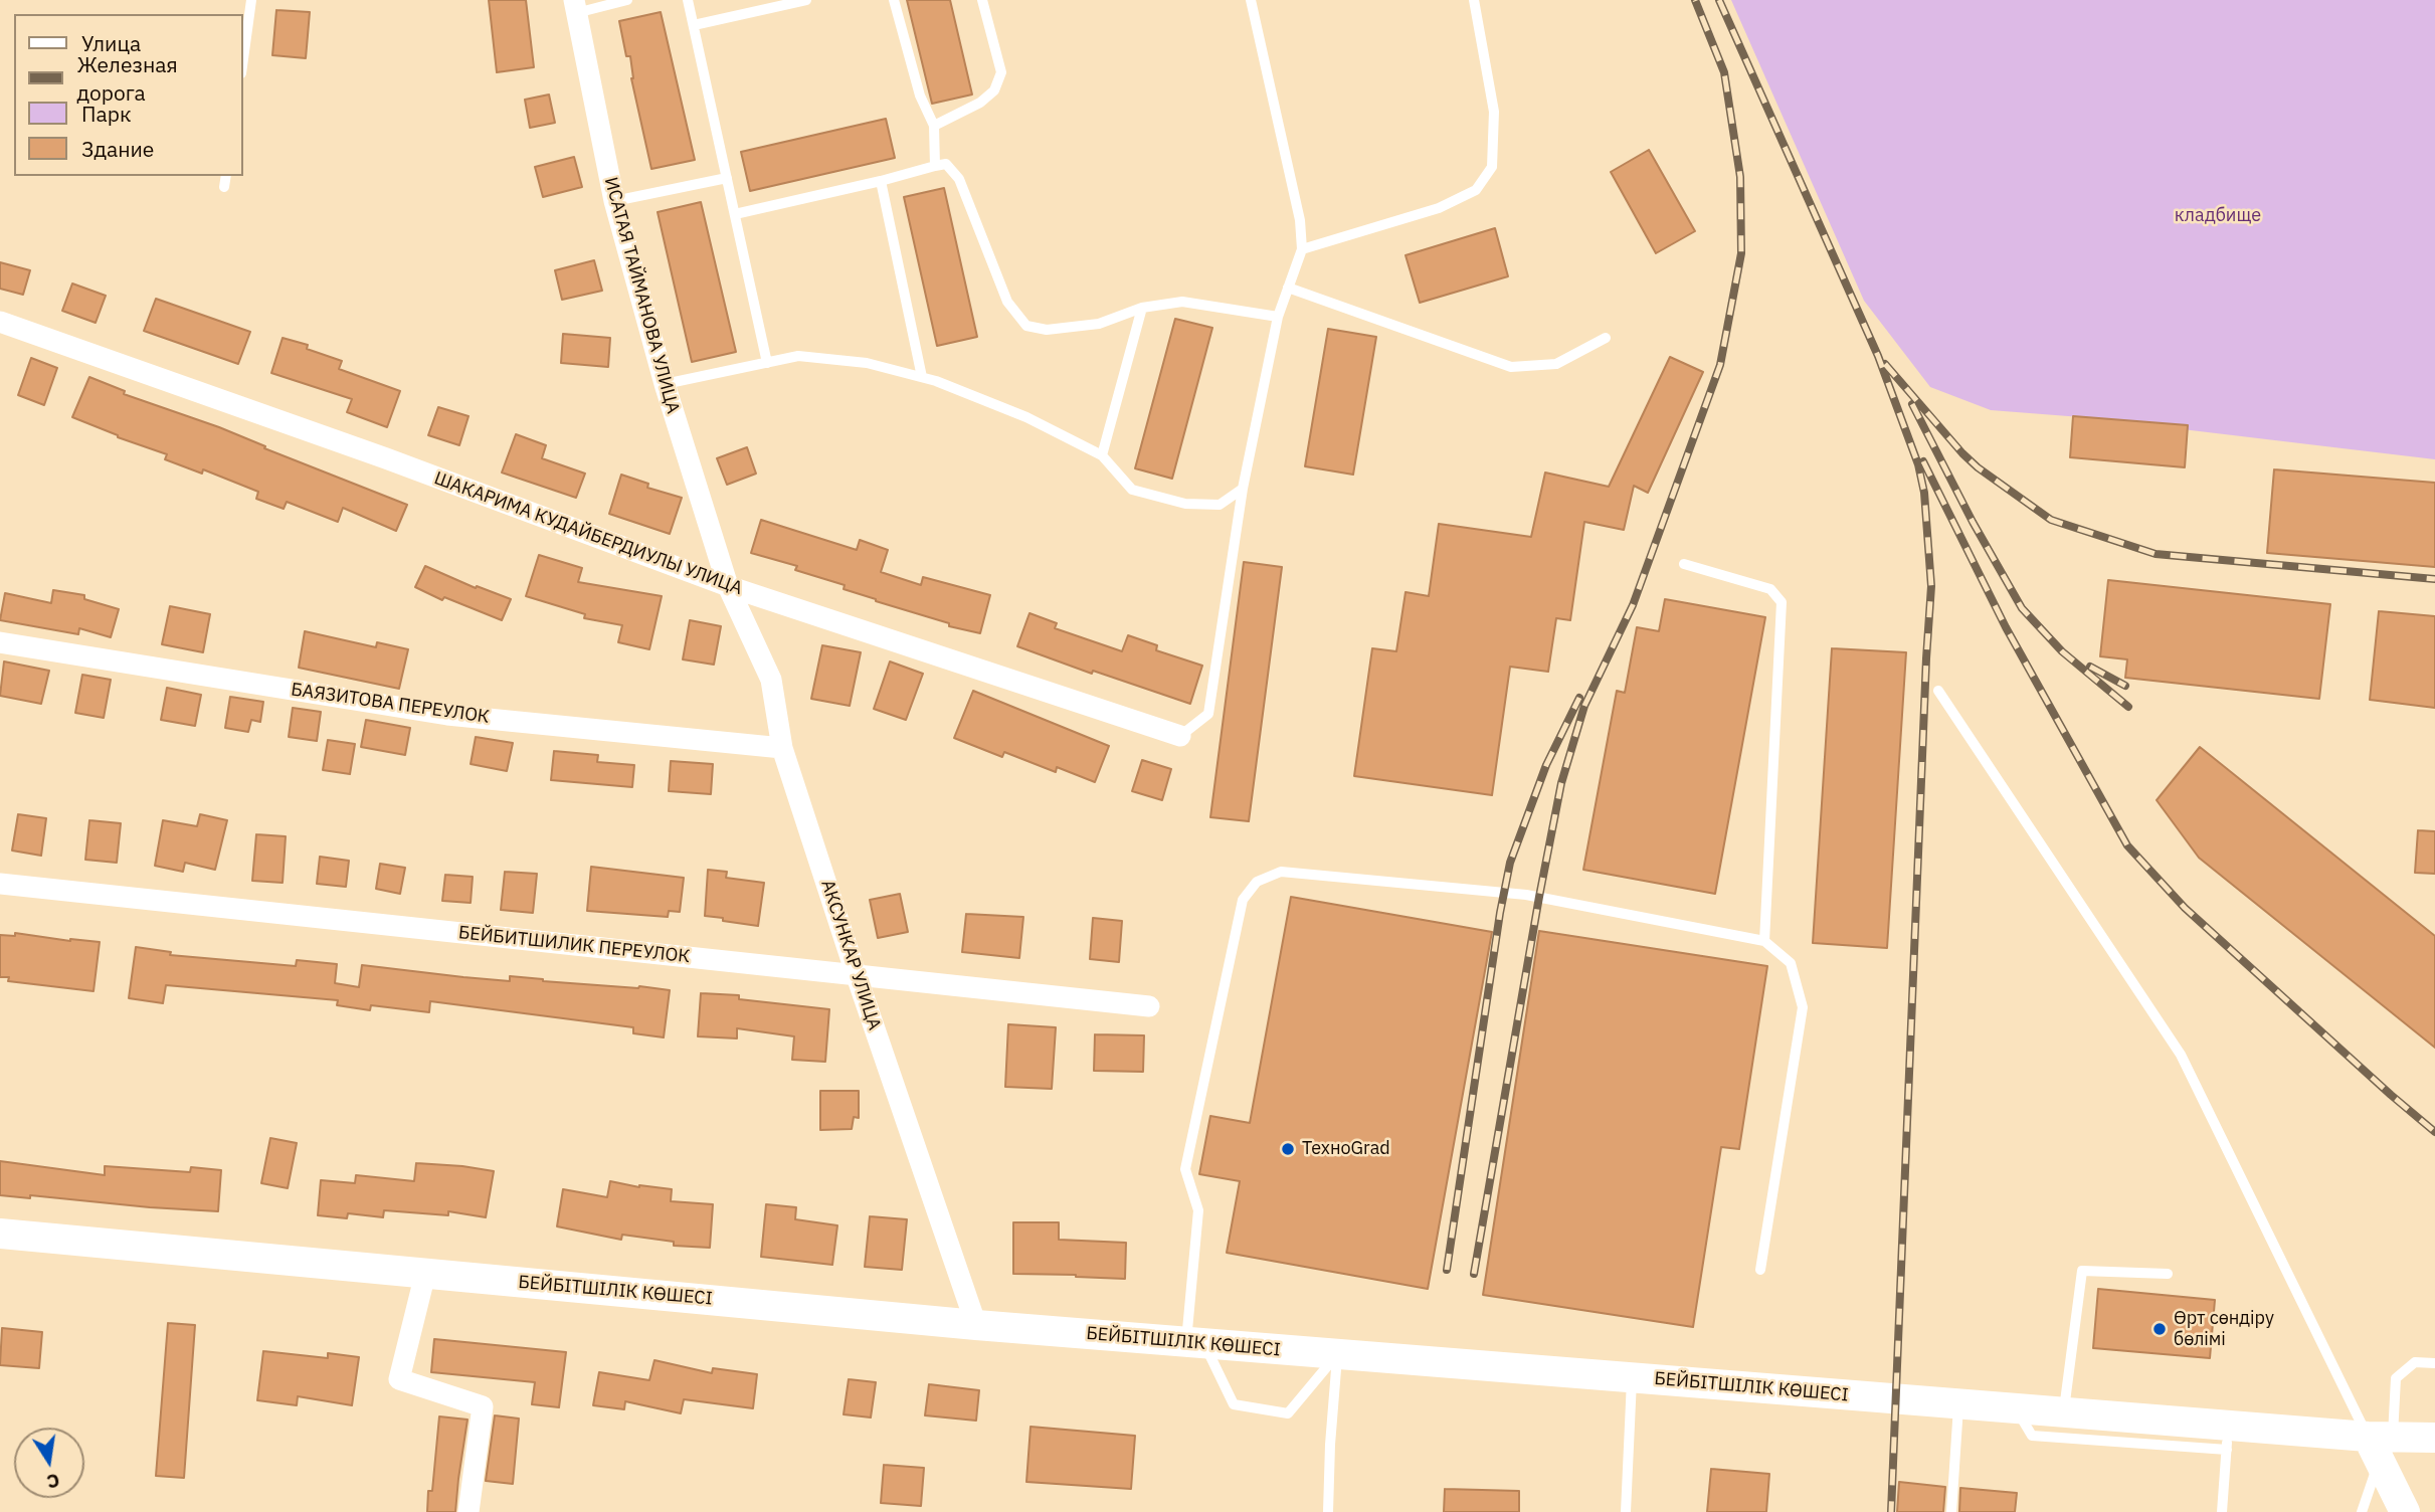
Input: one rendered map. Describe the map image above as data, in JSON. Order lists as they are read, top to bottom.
{
  "streets": {
    "street": [
      "ИСАТАЯ ТАЙМАНОВА УЛИЦА",
      "ШАКАРИМА КУДАЙБЕРДИУЛЫ УЛИЦА",
      "БАЯЗИТОВА ПЕРЕУЛОК",
      "БЕЙБИТШИЛИК ПЕРЕУЛОК",
      "АКСУНКАР УЛИЦА",
      "БЕЙБІТШІЛІК КӨШЕСІ"
    ]
  },
  "crossings": [
    ["ИСАТАЯ ТАЙМАНОВА УЛИЦА", "ШАКАРИМА КУДАЙБЕРДИУЛЫ УЛИЦА"],
    ["ИСАТАЯ ТАЙМАНОВА УЛИЦА", "АКСУНКАР УЛИЦА"],
    ["ШАКАРИМА КУДАЙБЕРДИУЛЫ УЛИЦА", "АКСУНКАР УЛИЦА"],
    ["БАЯЗИТОВА ПЕРЕУЛОК", "АКСУНКАР УЛИЦА"],
    ["БЕЙБИТШИЛИК ПЕРЕУЛОК", "АКСУНКАР УЛИЦА"],
    ["АКСУНКАР УЛИЦА", "БЕЙБІТШІЛІК КӨШЕСІ"]
  ],
  "parks": ["кладбище"],
  "places": ["ТехноGrad", "Өрт сөндіру бөлімі"],
  "legend": [
    "Улица",
    "Железная дорога",
    "Парк",
    "Здание"
  ],
  "north": "bottom"
}
